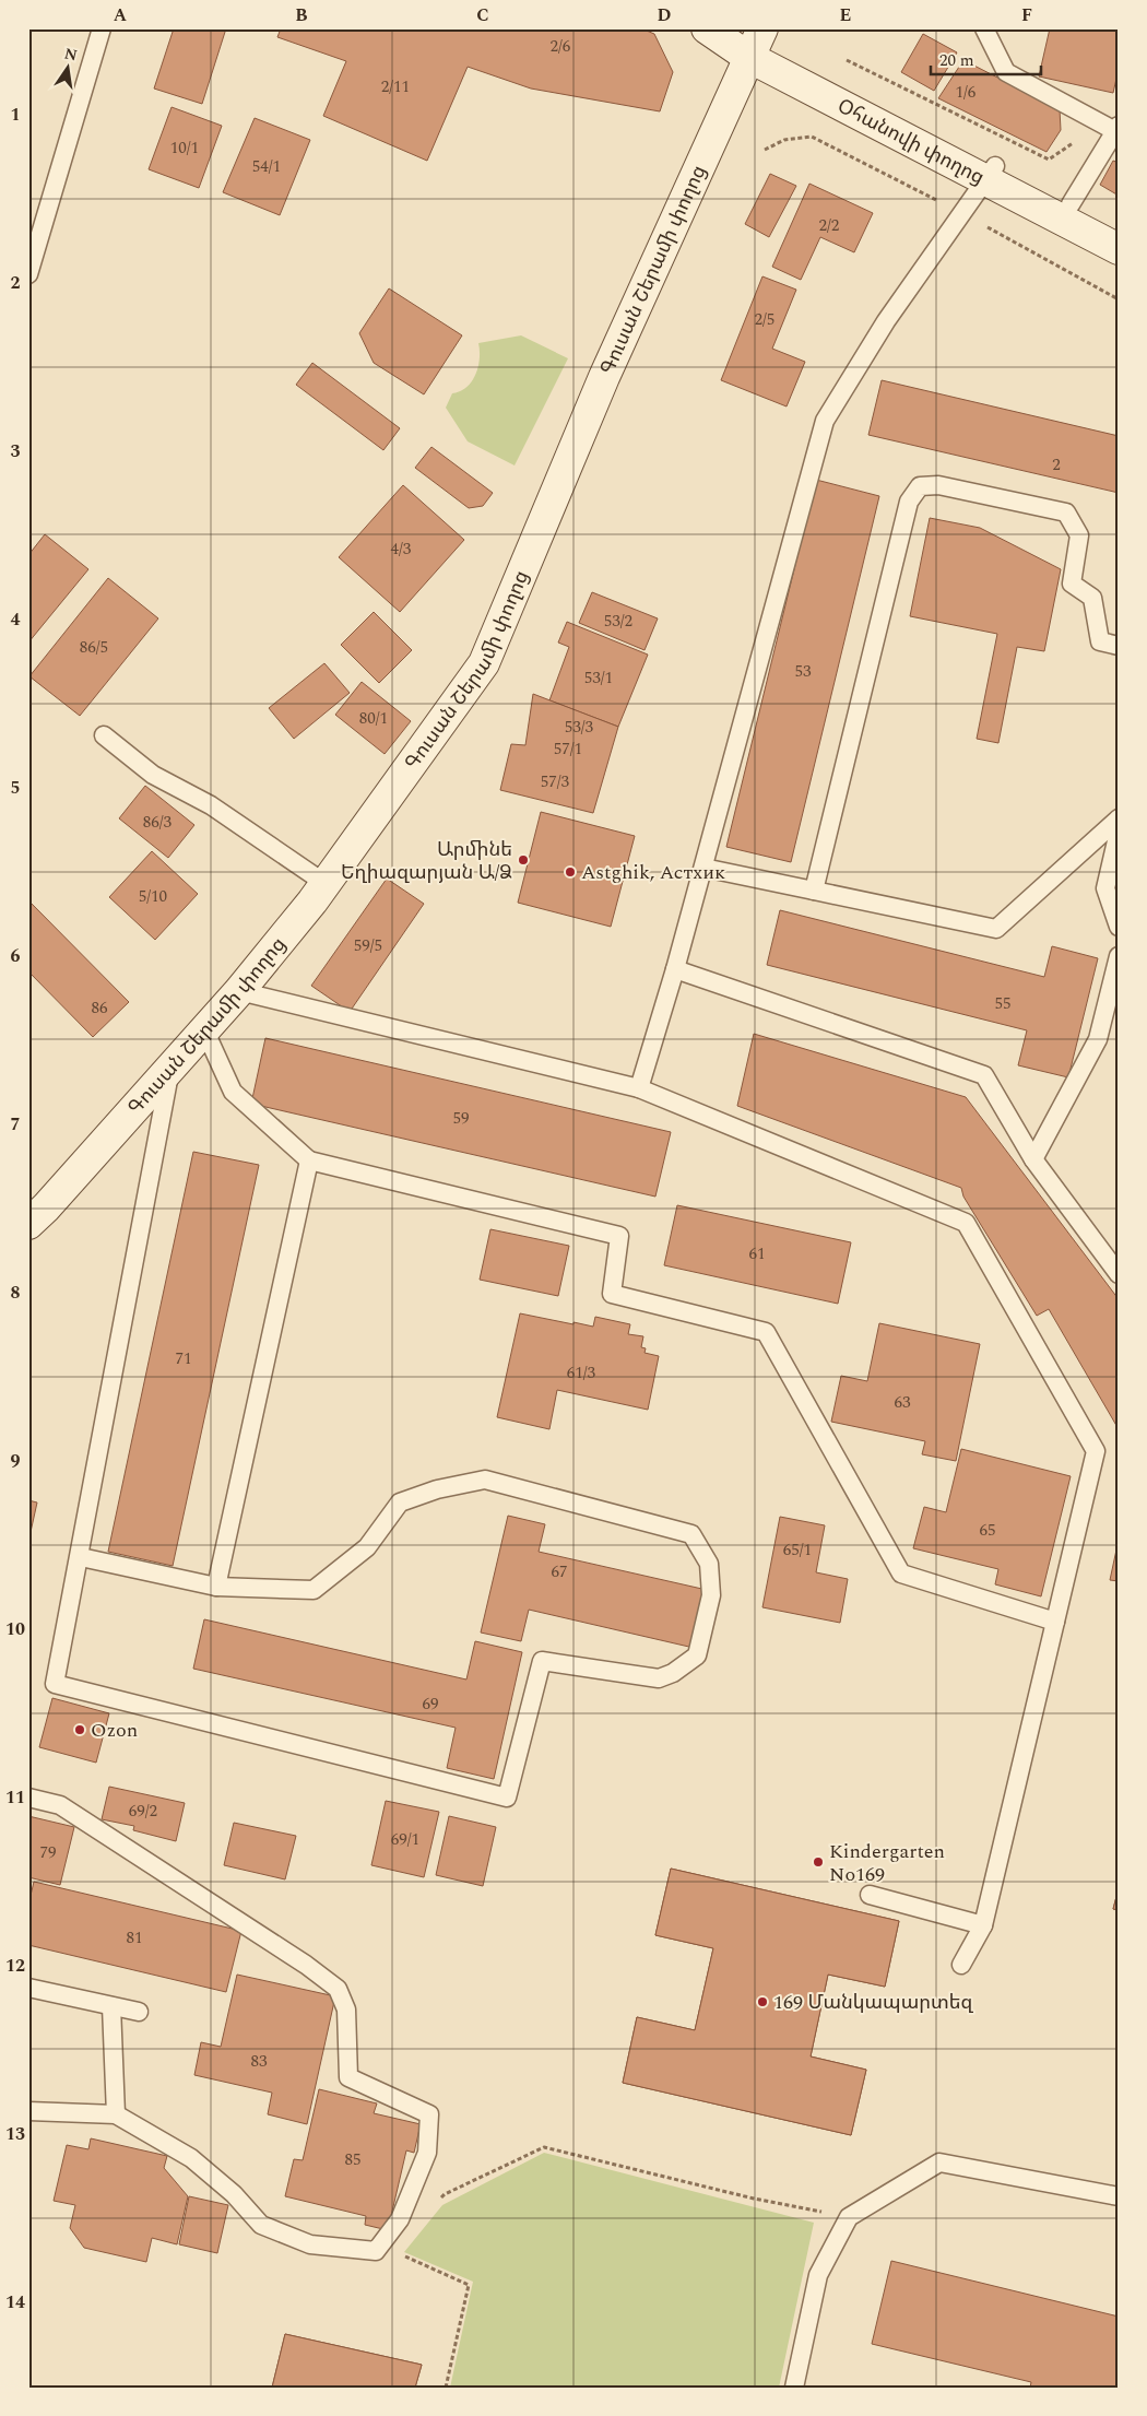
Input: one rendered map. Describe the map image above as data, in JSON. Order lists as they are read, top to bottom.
{
  "streets": {
    "main road": ["Օհանովի փողոց", "Գուսան Շերամի փողոց"]
  },
  "crossings": [
    ["Օհանովի փողոց", "Գուսան Շերամի փողոց"]
  ],
  "places": [
    "Արմինե Եղիազարյան Ա/Ձ",
    "Astghik, Астхик",
    "Ozon",
    "Kindergarten No169",
    "169 Մանկապարտեզ"
  ],
  "house_numbers": [
    "2/6",
    "2/11",
    "1/6",
    "10/1",
    "54/1",
    "2/2",
    "2/5",
    "2",
    "4/3",
    "53/2",
    "86/5",
    "53",
    "53/1",
    "80/1",
    "53/3",
    "57/1",
    "57/3",
    "86/3",
    "5/10",
    "59/5",
    "55",
    "86",
    "59",
    "61",
    "71",
    "61/3",
    "63",
    "65",
    "65/1",
    "67",
    "69",
    "69/2",
    "69/1",
    "79",
    "81",
    "83",
    "85"
  ],
  "scale_bar": "20 m",
  "north": "top",
  "grid": {
    "columns": [
      "A",
      "B",
      "C",
      "D",
      "E",
      "F"
    ],
    "rows": [
      "1",
      "2",
      "3",
      "4",
      "5",
      "6",
      "7",
      "8",
      "9",
      "10",
      "11",
      "12",
      "13",
      "14"
    ]
  }
}
